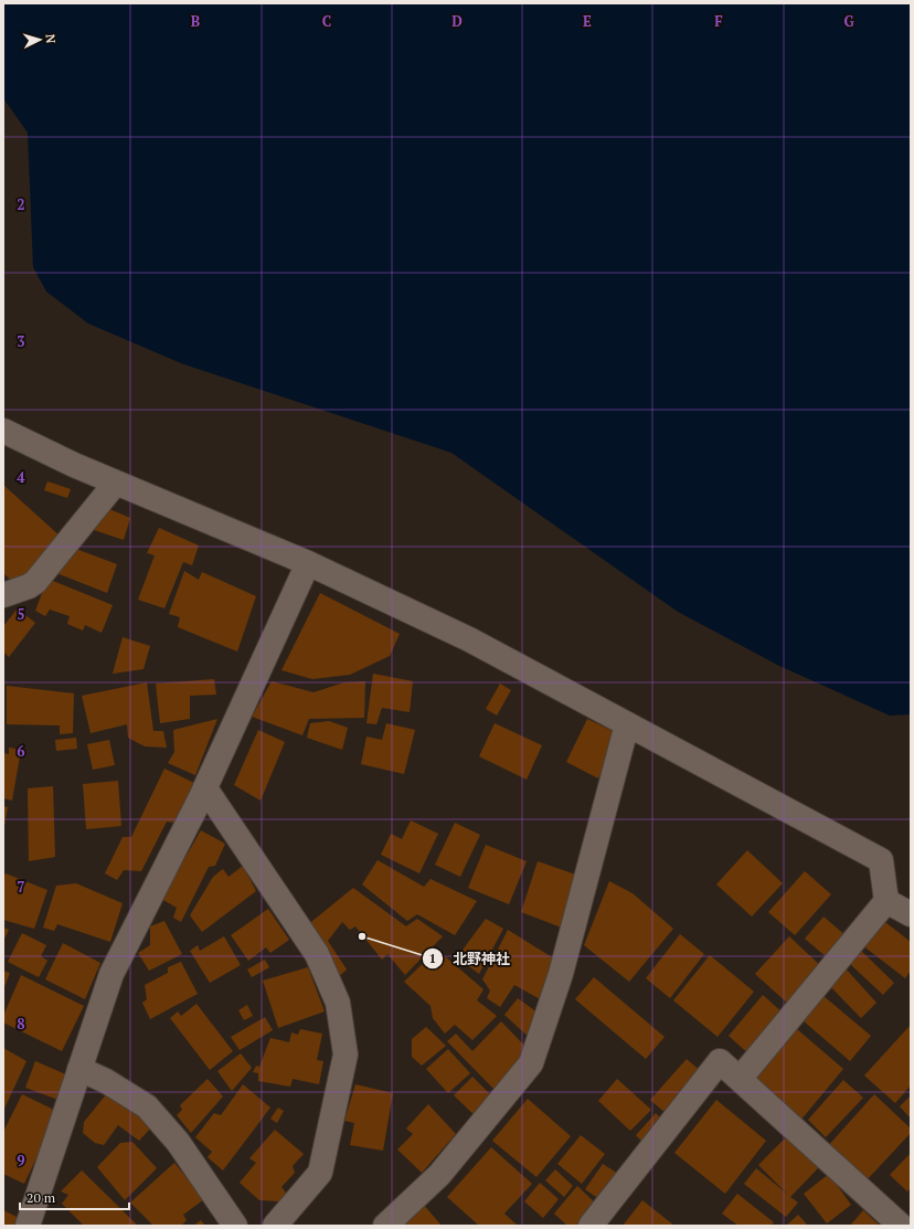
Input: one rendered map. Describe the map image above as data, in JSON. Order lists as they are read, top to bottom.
{
  "places": ["北野神社"],
  "scale_bar": "20 m",
  "north": "right",
  "grid": {
    "columns": [
      "B",
      "C",
      "D",
      "E",
      "F",
      "G"
    ],
    "rows": [
      "2",
      "3",
      "4",
      "5",
      "6",
      "7",
      "8",
      "9"
    ]
  }
}
